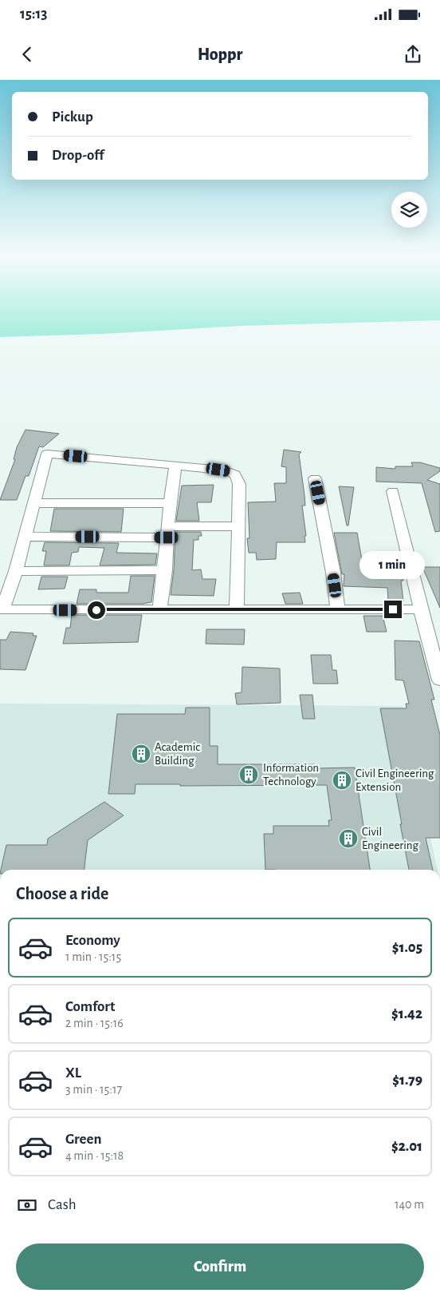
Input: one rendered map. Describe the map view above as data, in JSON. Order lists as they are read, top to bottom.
{
  "places": {
    "building": [
      "Academic Building",
      "Information Technology",
      "Civil Engineering Extension",
      "Civil Engineering"
    ]
  },
  "page": {
    "status": "15:13",
    "header": "Hoppr",
    "banner": ["Pickup", "Drop-off"],
    "bubble": "1 min",
    "heading": "Choose a ride",
    "list": [
      {
        "name": "Economy",
        "note": "1 min · 15:15",
        "value": "$1.05"
      },
      {
        "name": "Comfort",
        "note": "2 min · 15:16",
        "value": "$1.42"
      },
      {
        "name": "XL",
        "note": "3 min · 15:17",
        "value": "$1.79"
      },
      {
        "name": "Green",
        "note": "4 min · 15:18",
        "value": "$2.01"
      }
    ],
    "pay": ["Cash", "140 m"],
    "buttons": "Confirm"
  }
}
